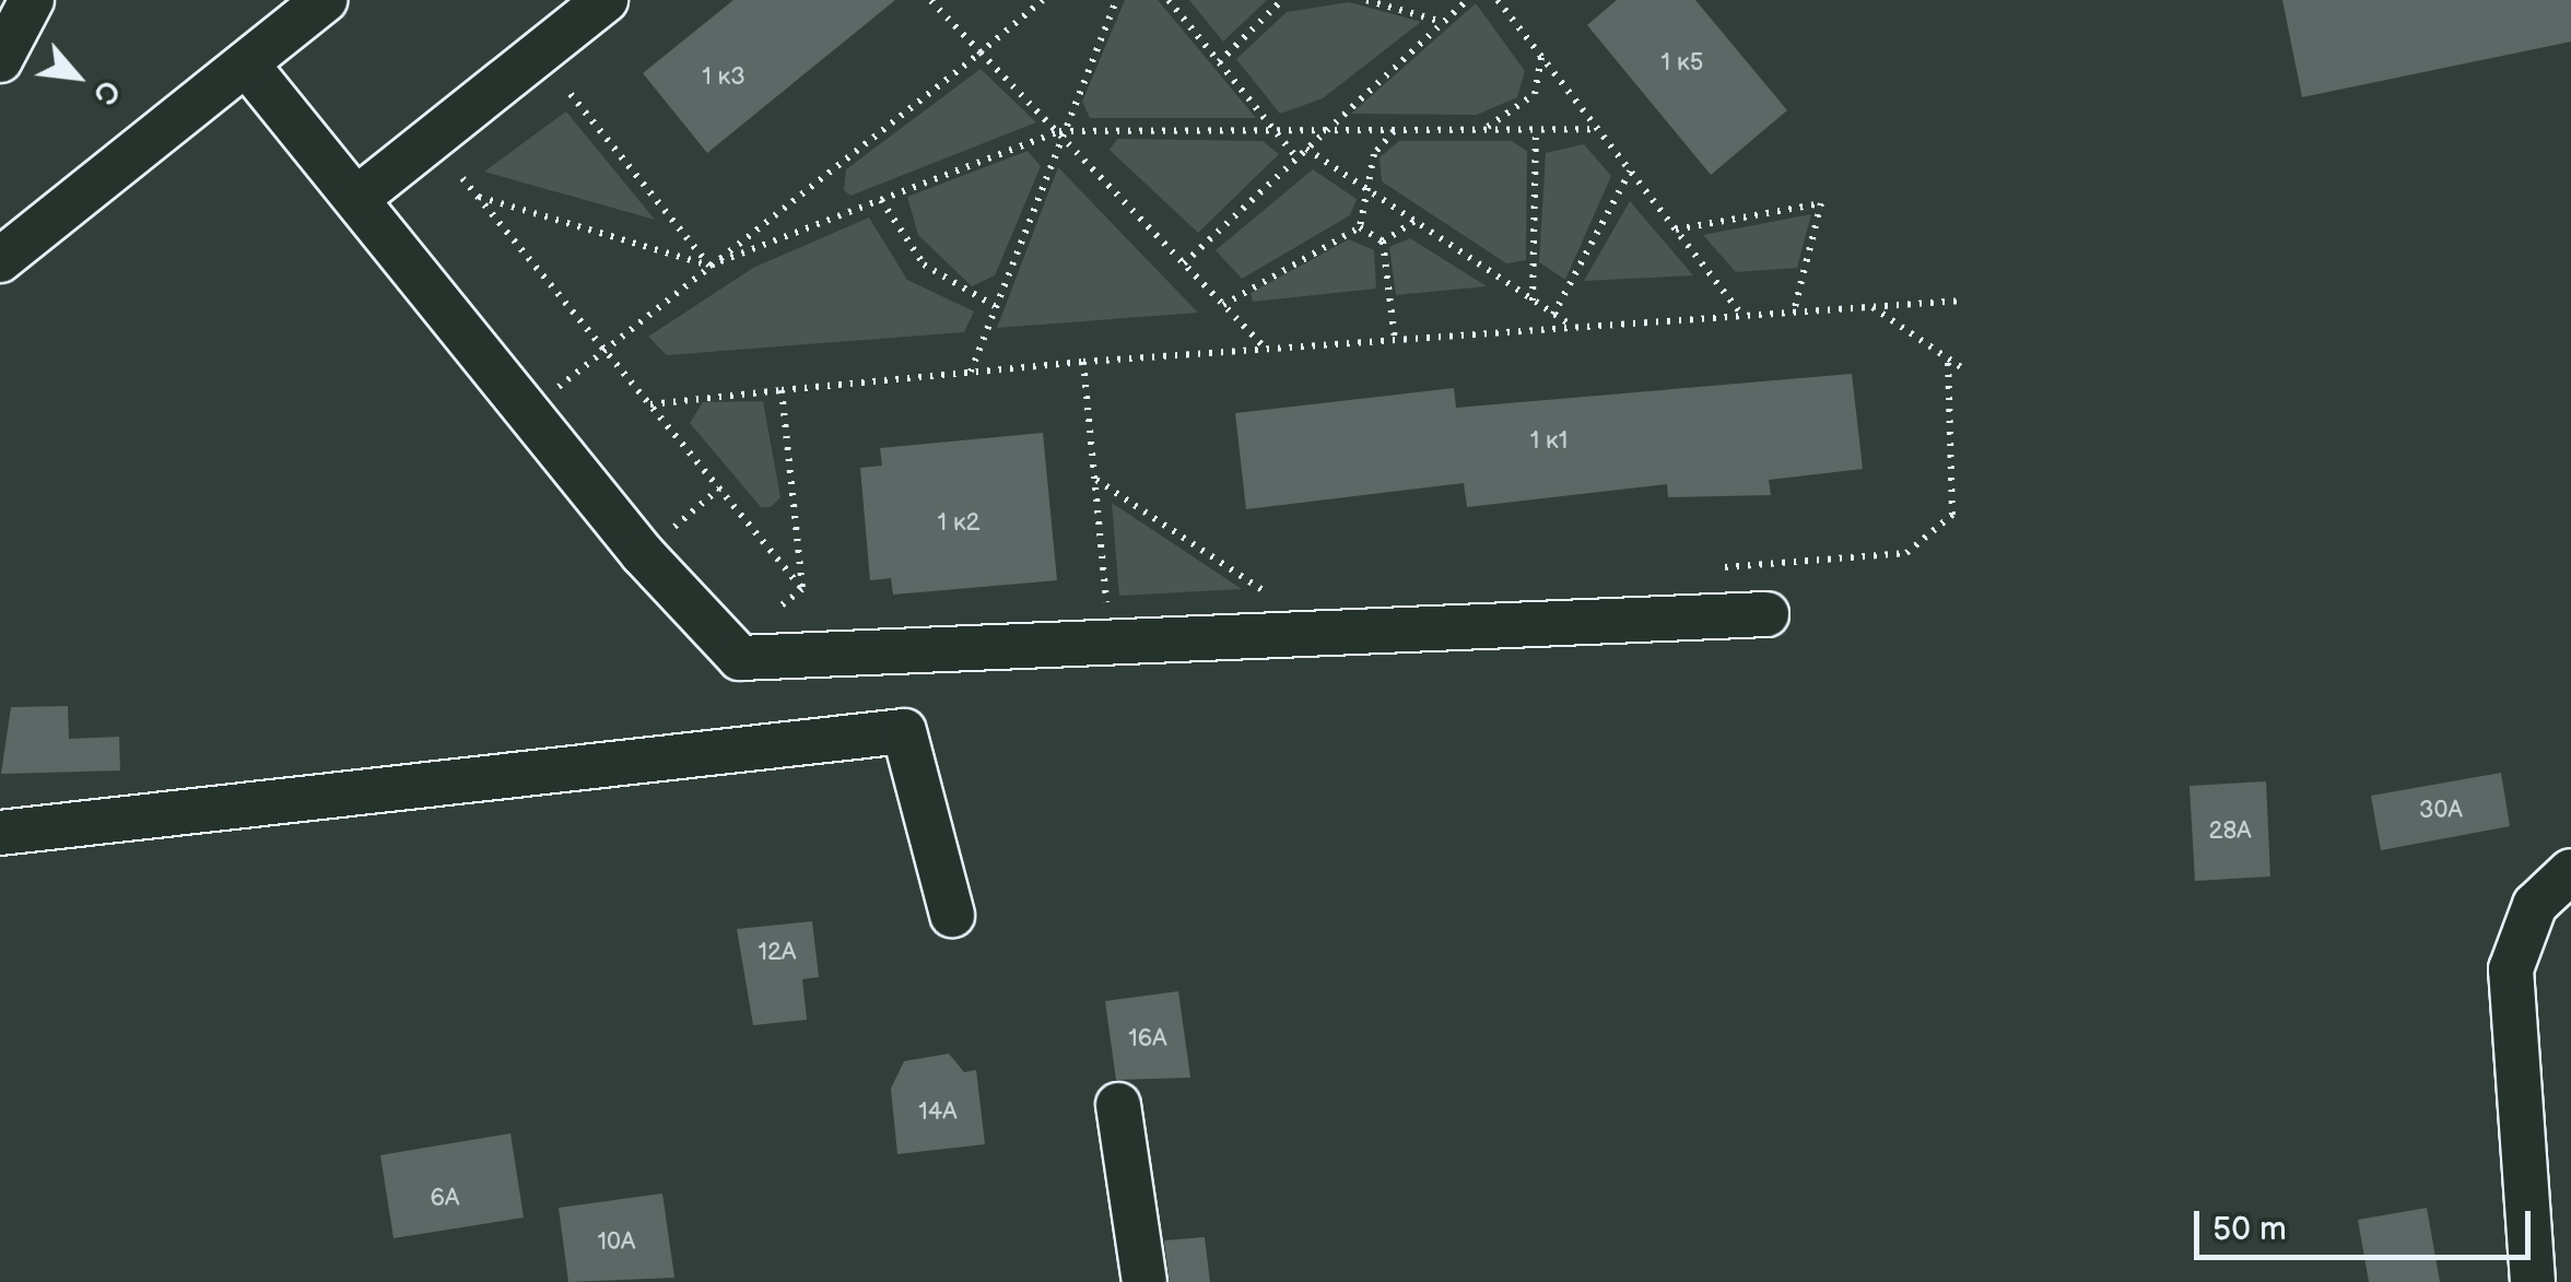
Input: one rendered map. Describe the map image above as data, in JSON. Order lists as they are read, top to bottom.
{
  "house_numbers": [
    "1 к5",
    "1 к3",
    "1 к1",
    "1 к2",
    "30А",
    "28А",
    "12А",
    "16А",
    "14А",
    "6А",
    "10А"
  ],
  "scale_bar": "50 m",
  "north": "bottom right"
}
